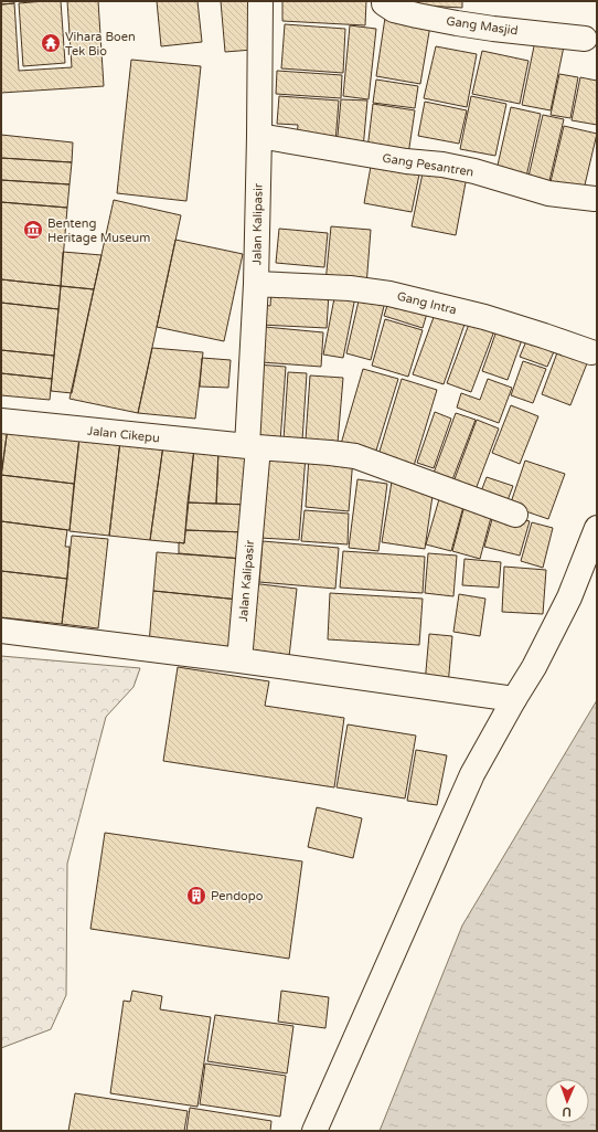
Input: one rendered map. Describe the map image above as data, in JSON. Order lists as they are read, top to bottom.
{
  "streets": {
    "street": [
      "Gang Masjid",
      "Gang Pesantren",
      "Jalan Kalipasir",
      "Gang Intra",
      "Jalan Cikepu"
    ]
  },
  "crossings": [
    ["Gang Pesantren", "Jalan Kalipasir"],
    ["Jalan Kalipasir", "Gang Intra"],
    ["Jalan Kalipasir", "Jalan Cikepu"]
  ],
  "places": {
    "temple": ["Vihara Boen Tek Bio"],
    "museum": ["Benteng Heritage Museum"],
    "building": ["Pendopo"]
  },
  "north": "bottom"
}
